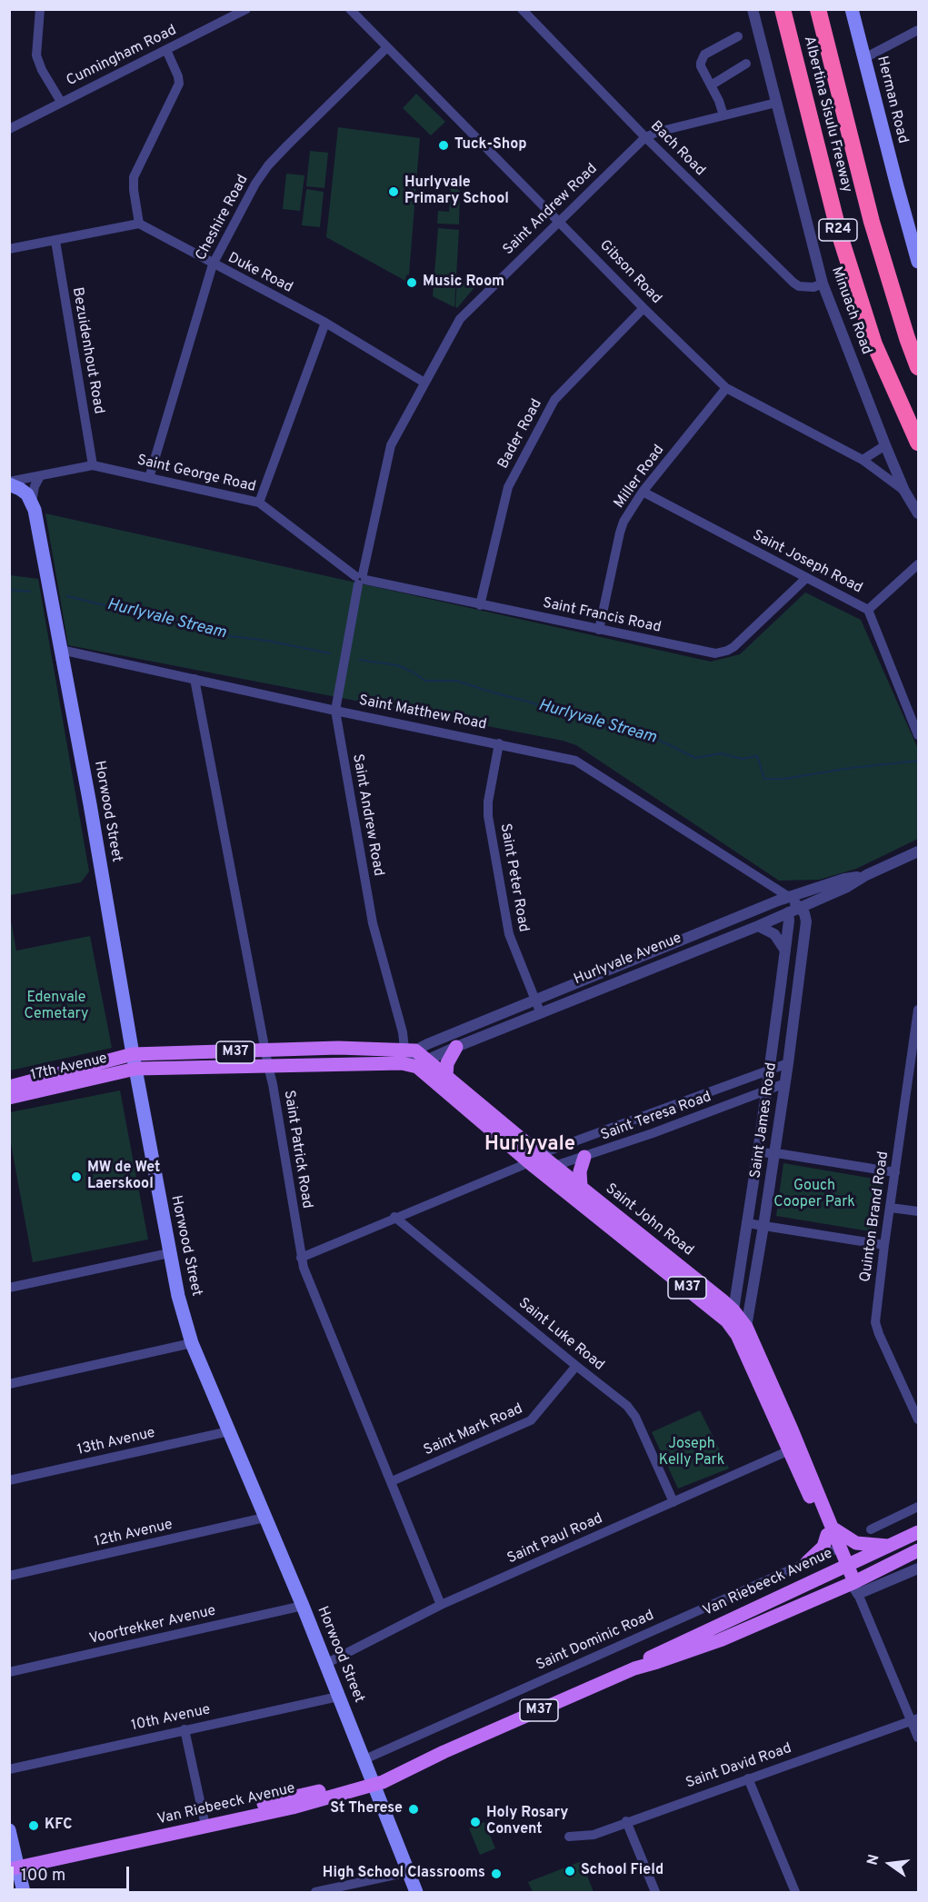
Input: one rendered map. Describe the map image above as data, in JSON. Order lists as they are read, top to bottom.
{
  "streets": {
    "highway": ["Albertina Sisulu Freeway", "R24"],
    "main road": [
      "Herman Road",
      "Horwood Street",
      "Hurlyvale Avenue",
      "M37",
      "17th Avenue",
      "Saint John Road",
      "Van Riebeeck Avenue"
    ],
    "street": [
      "Cunningham Road",
      "Bach Road",
      "Saint Andrew Road",
      "Cheshire Road",
      "Gibson Road",
      "Duke Road",
      "Minuach Road",
      "Bezuidenhout Road",
      "Bader Road",
      "Saint George Road",
      "Miller Road",
      "Saint Joseph Road",
      "Saint Francis Road",
      "Saint Matthew Road",
      "Saint Peter Road",
      "Saint Teresa Road",
      "Saint James Road",
      "Saint Patrick Road",
      "Quinton Brand Road",
      "Saint Luke Road",
      "Saint Mark Road",
      "13th Avenue",
      "12th Avenue",
      "Saint Paul Road",
      "Voortrekker Avenue",
      "Saint Dominic Road",
      "10th Avenue",
      "Saint David Road"
    ]
  },
  "crossings": [
    ["Bach Road", "Saint Andrew Road"],
    ["Bach Road", "Minuach Road"],
    ["Saint Andrew Road", "Gibson Road"],
    ["Saint Andrew Road", "Duke Road"],
    ["Saint Andrew Road", "Minuach Road"],
    ["Saint Andrew Road", "Saint George Road"],
    ["Saint Andrew Road", "Saint Francis Road"],
    ["Saint Andrew Road", "Saint Matthew Road"],
    ["Saint Andrew Road", "Hurlyvale Avenue"],
    ["Saint Andrew Road", "Saint John Road"],
    ["Cheshire Road", "Gibson Road"],
    ["Cheshire Road", "Duke Road"],
    ["Cheshire Road", "Saint George Road"],
    ["Gibson Road", "Minuach Road"],
    ["Gibson Road", "Bader Road"],
    ["Gibson Road", "Miller Road"],
    ["Bezuidenhout Road", "Saint George Road"],
    ["Bader Road", "Saint Francis Road"],
    ["Saint George Road", "Saint Francis Road"],
    ["Miller Road", "Saint Joseph Road"],
    ["Miller Road", "Saint Francis Road"],
    ["Saint Joseph Road", "Saint Francis Road"],
    ["Saint Matthew Road", "Horwood Street"],
    ["Saint Matthew Road", "Saint Peter Road"],
    ["Saint Matthew Road", "Hurlyvale Avenue"],
    ["Saint Matthew Road", "Saint James Road"],
    ["Saint Matthew Road", "Saint Patrick Road"],
    ["Horwood Street", "Hurlyvale Avenue"],
    ["Horwood Street", "M37"],
    ["Horwood Street", "17th Avenue"],
    ["Horwood Street", "13th Avenue"],
    ["Horwood Street", "12th Avenue"],
    ["Horwood Street", "Saint Paul Road"],
    ["Horwood Street", "Van Riebeeck Avenue"],
    ["Horwood Street", "Voortrekker Avenue"],
    ["Horwood Street", "Saint Dominic Road"],
    ["Horwood Street", "10th Avenue"],
    ["Saint Peter Road", "Hurlyvale Avenue"],
    ["Hurlyvale Avenue", "M37"],
    ["Hurlyvale Avenue", "17th Avenue"],
    ["Hurlyvale Avenue", "Saint James Road"],
    ["Hurlyvale Avenue", "Saint Patrick Road"],
    ["Hurlyvale Avenue", "Saint John Road"],
    ["M37", "17th Avenue"],
    ["M37", "Saint Patrick Road"],
    ["M37", "Saint John Road"],
    ["Saint Teresa Road", "Saint James Road"],
    ["Saint Teresa Road", "Saint Patrick Road"],
    ["Saint Teresa Road", "Saint John Road"],
    ["Saint Teresa Road", "Saint Luke Road"],
    ["Saint James Road", "Saint John Road"],
    ["Saint Patrick Road", "Saint Mark Road"],
    ["Saint Patrick Road", "Saint Paul Road"],
    ["Saint John Road", "Saint Paul Road"],
    ["Saint John Road", "Van Riebeeck Avenue"],
    ["Saint John Road", "Saint Dominic Road"],
    ["Saint Luke Road", "Saint Mark Road"],
    ["Saint Luke Road", "Saint Paul Road"]
  ],
  "districts": ["Hurlyvale"],
  "water": ["Hurlyvale Stream"],
  "parks": ["Edenvale Cemetary", "Gouch Cooper Park", "Joseph Kelly Park"],
  "places": [
    "Tuck-Shop",
    "Hurlyvale Primary School",
    "Music Room",
    "MW de Wet Laerskool",
    "St Therese",
    "Holy Rosary Convent",
    "KFC",
    "School Field",
    "High School Classrooms"
  ],
  "scale_bar": "100 m",
  "north": "left"
}
